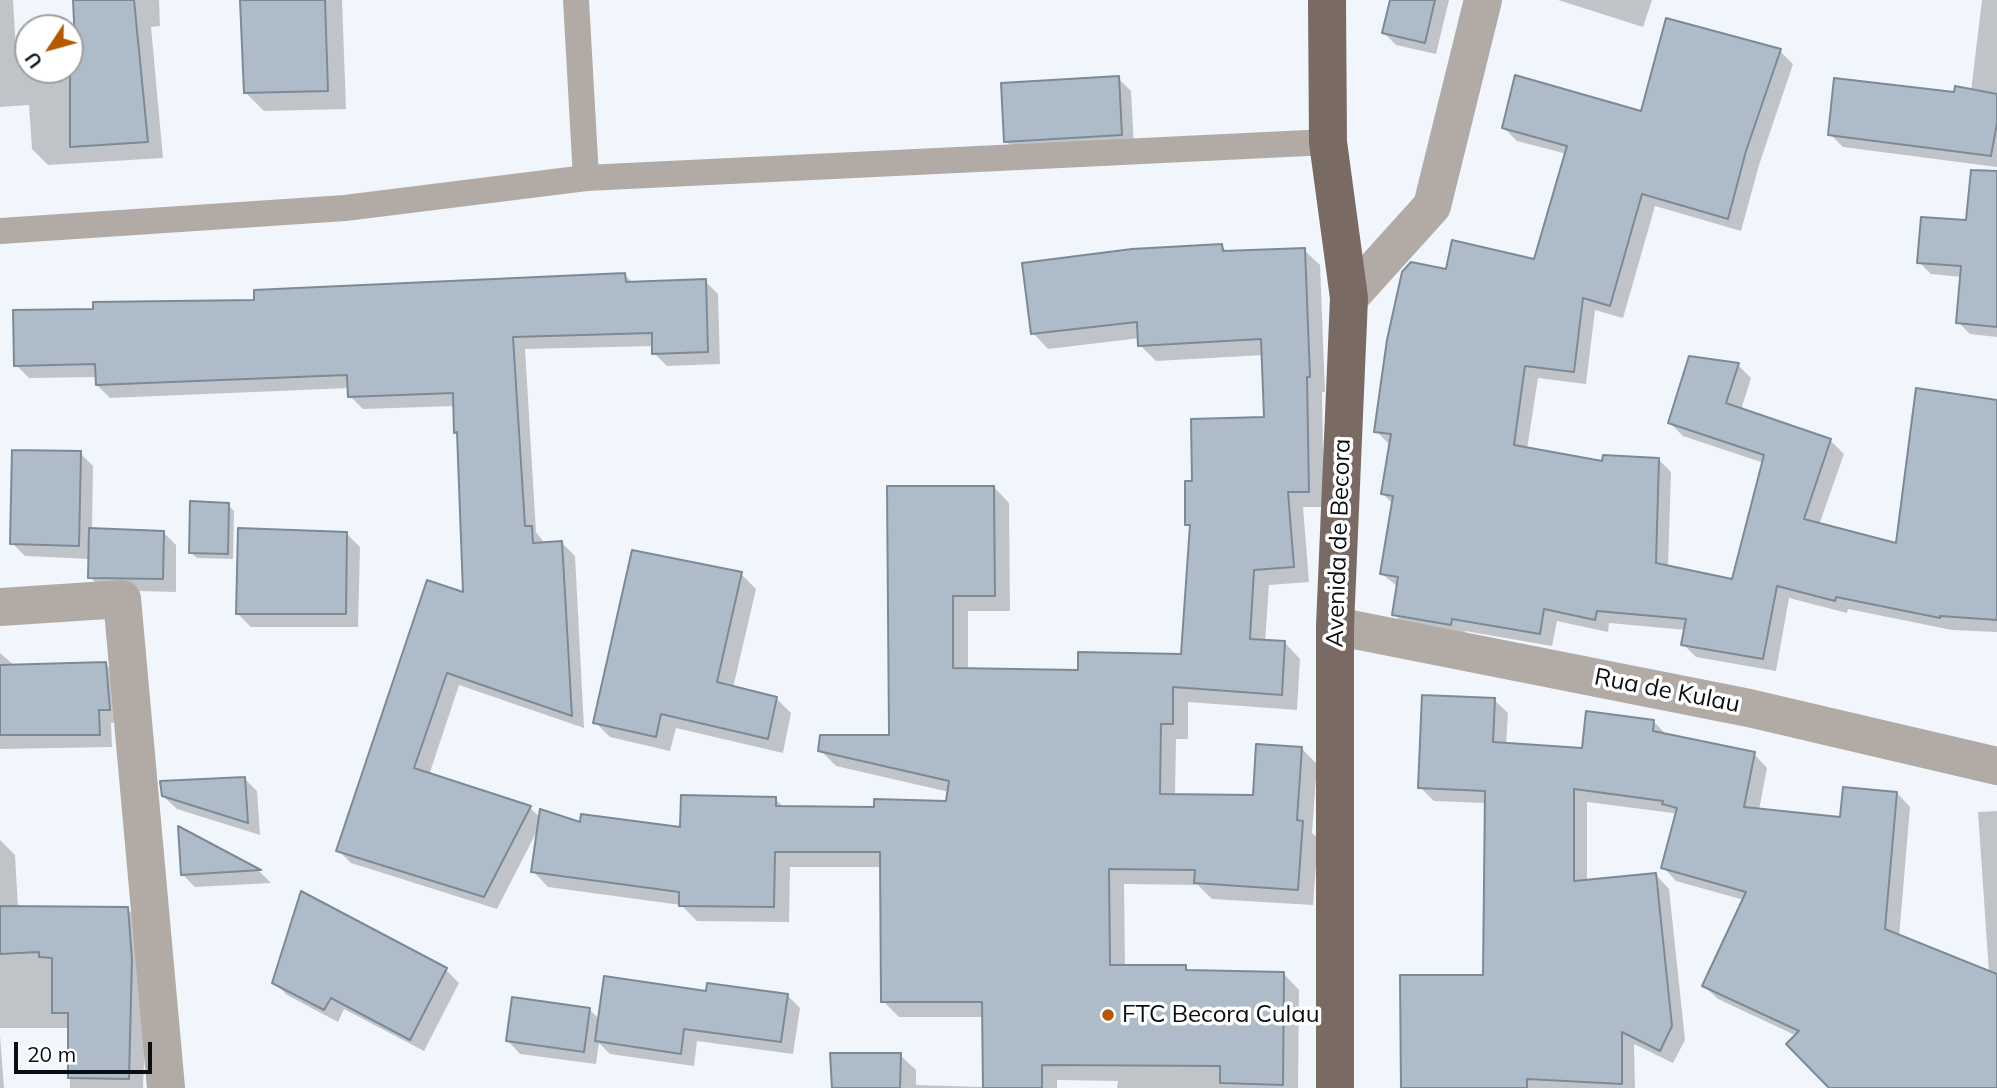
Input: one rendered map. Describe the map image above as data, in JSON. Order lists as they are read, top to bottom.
{
  "streets": {
    "main road": ["Avenida de Becora"],
    "street": ["Rua de Kulau"]
  },
  "crossings": [
    ["Avenida de Becora", "Rua de Kulau"]
  ],
  "places": ["FTC Becora Culau"],
  "scale_bar": "20 m",
  "north": "bottom left"
}
